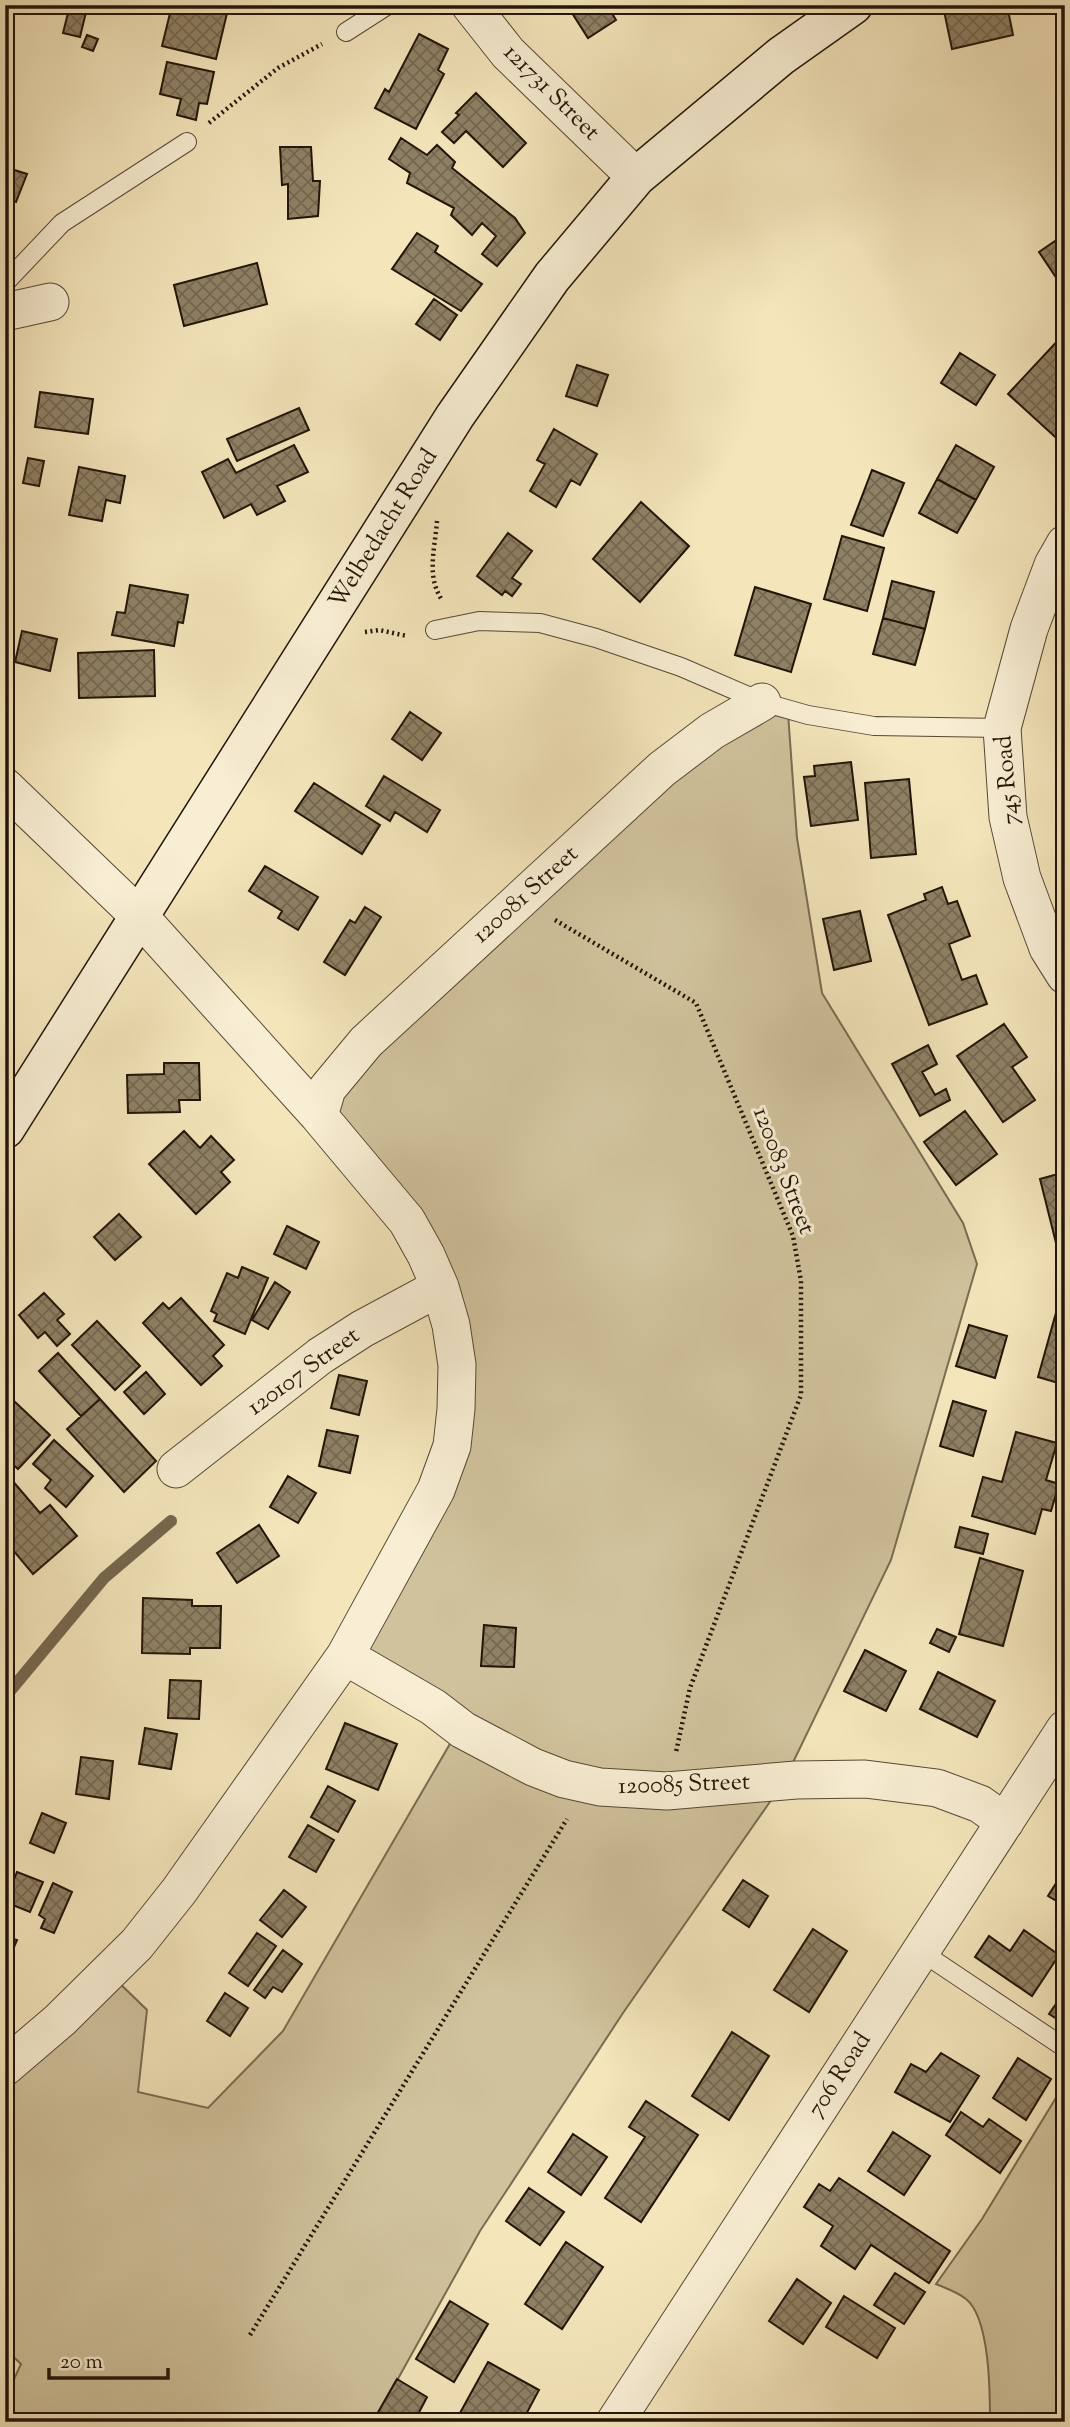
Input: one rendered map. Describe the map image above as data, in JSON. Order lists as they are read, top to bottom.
{
  "streets": {
    "street": [
      "121731 Street",
      "Welbedacht Road",
      "745 Road",
      "120081 Street",
      "120107 Street",
      "120085 Street",
      "706 Road"
    ],
    "path": ["120083 Street"]
  },
  "crossings": [
    ["121731 Street", "Welbedacht Road"],
    ["120081 Street", "120083 Street"],
    ["120083 Street", "120085 Street"],
    ["120085 Street", "706 Road"]
  ],
  "scale_bar": "20 m"
}
